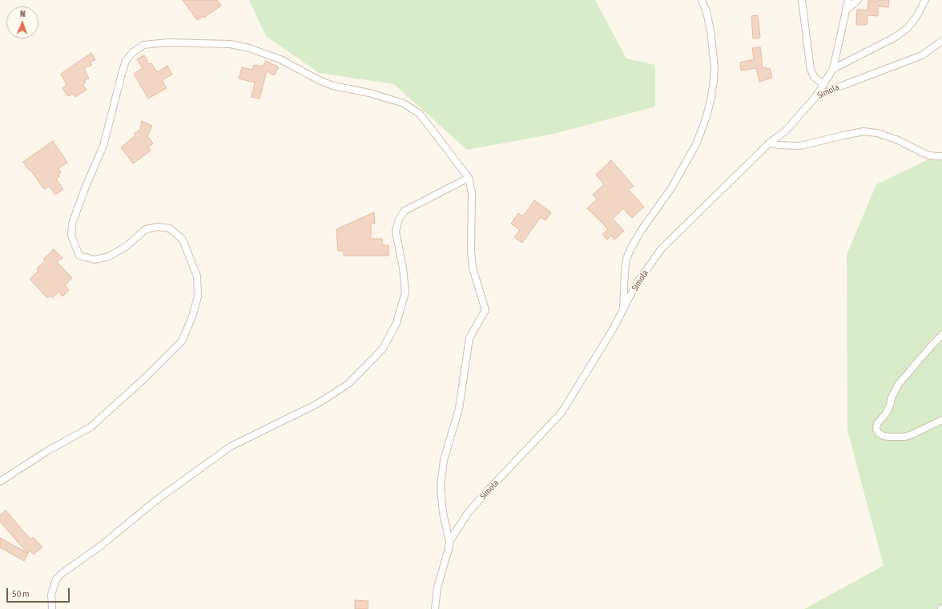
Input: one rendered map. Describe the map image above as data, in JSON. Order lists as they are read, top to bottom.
{
  "streets": {
    "street": ["Simola"]
  },
  "scale_bar": "50 m",
  "north": "top"
}
